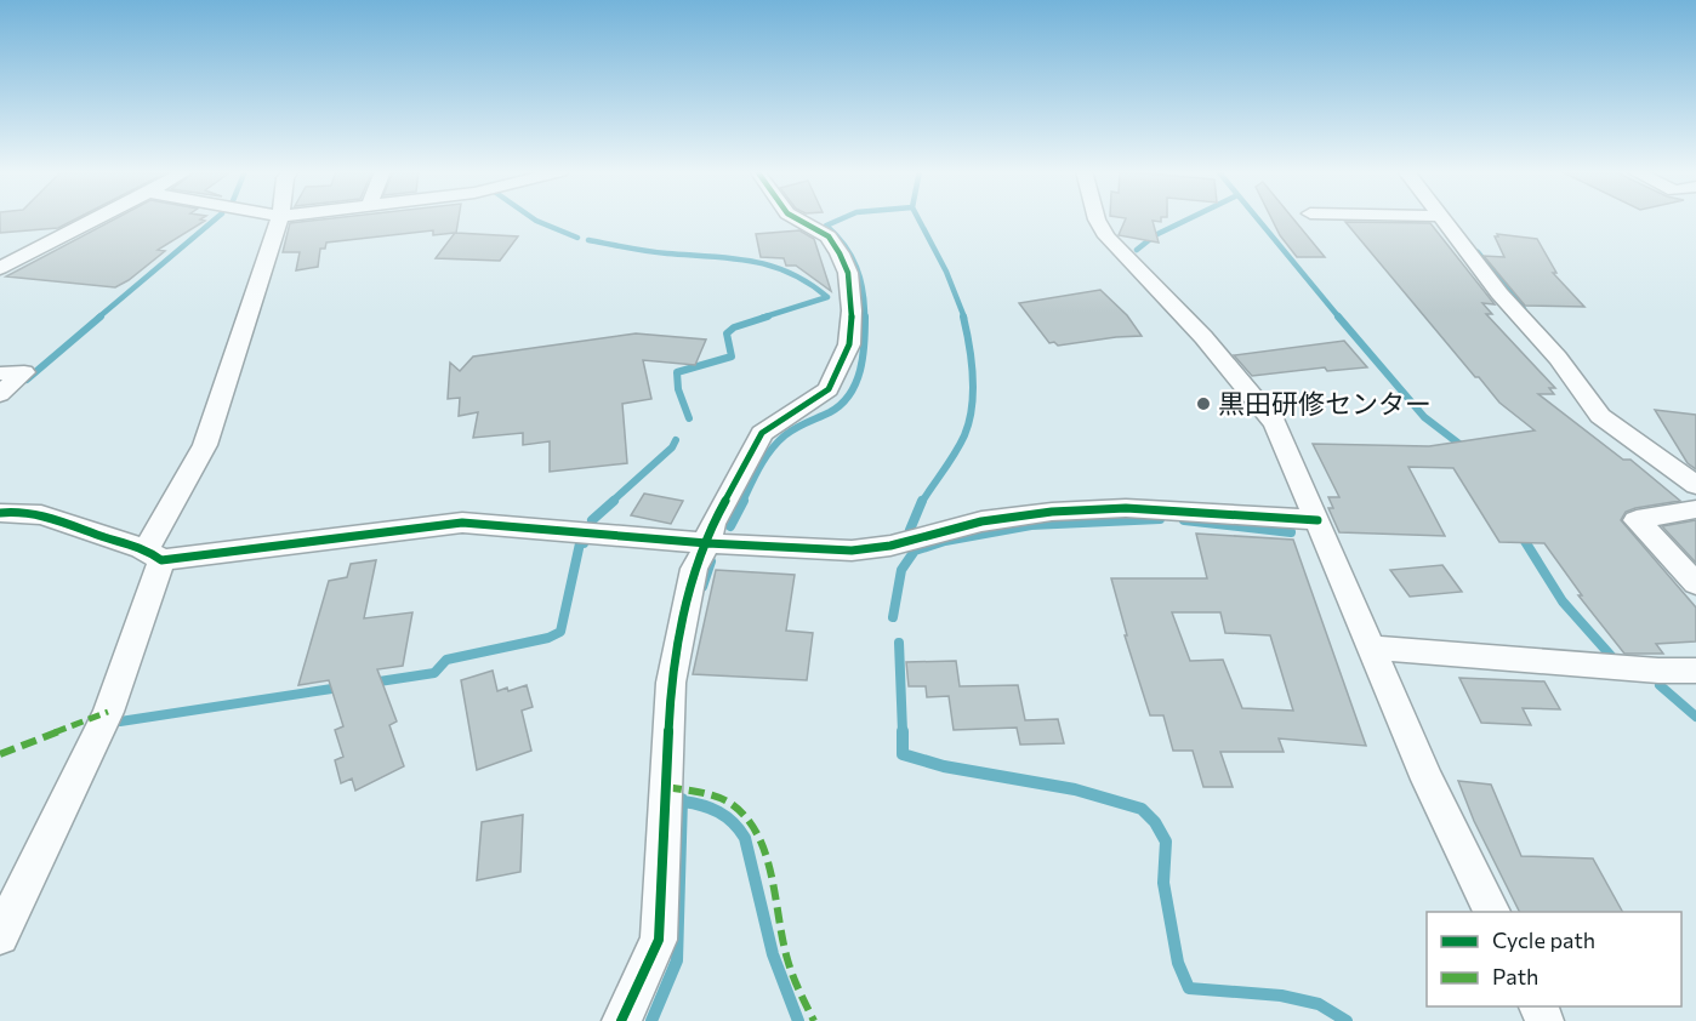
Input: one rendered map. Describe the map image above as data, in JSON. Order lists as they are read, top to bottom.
{
  "places": ["黒田研修センター"],
  "legend": ["Cycle path", "Path"]
}
